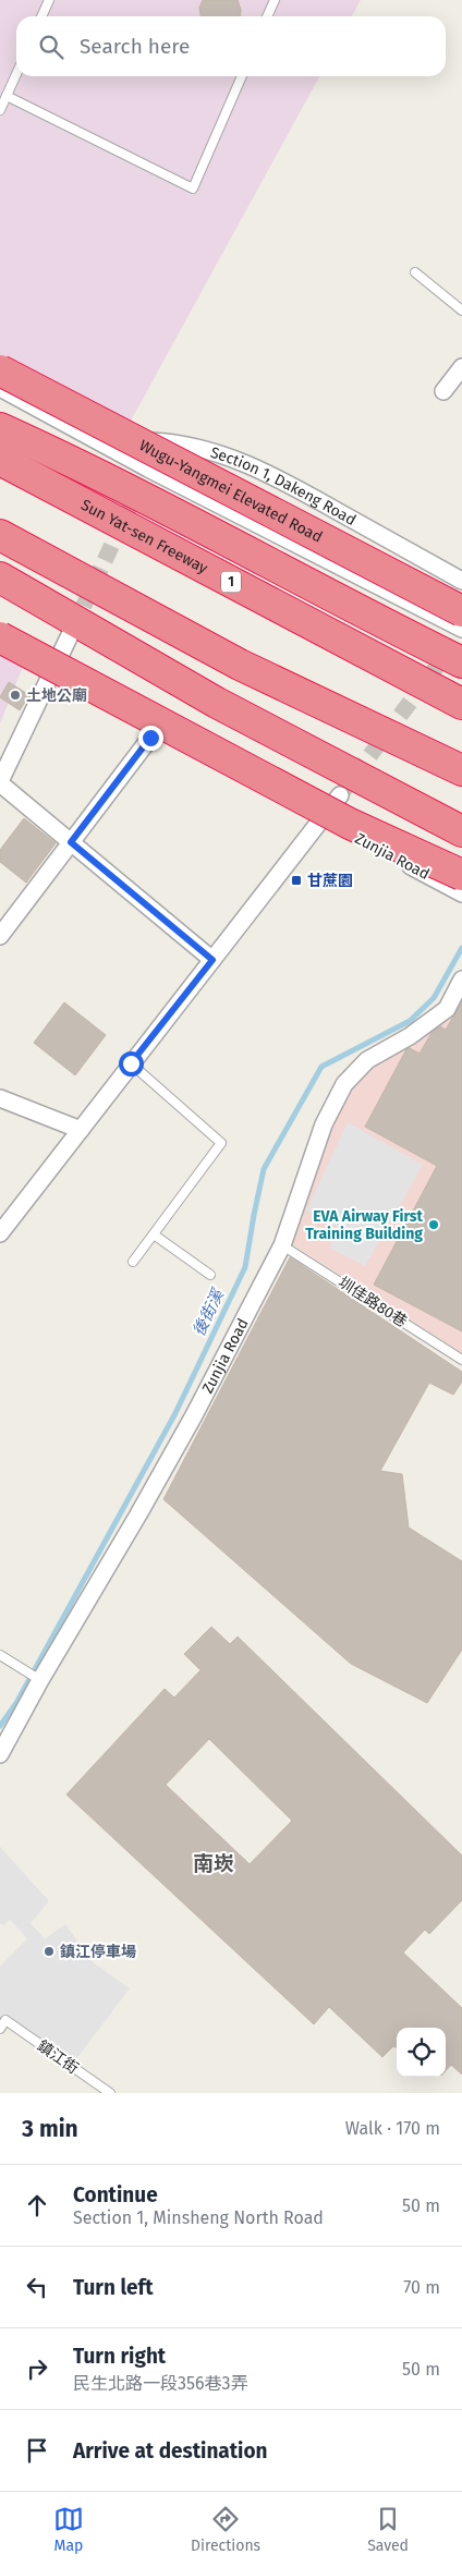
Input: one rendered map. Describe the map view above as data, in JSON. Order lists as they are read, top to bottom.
{
  "streets": {
    "highway": ["Wugu-Yangmei Elevated Road", "Sun Yat-sen Freeway", "1"],
    "street": ["Section 1, Dakeng Road", "Zunjia Road"],
    "lane": ["圳佳路80巷", "鎮江街"]
  },
  "crossings": [
    ["Zunjia Road", "圳佳路80巷"]
  ],
  "districts": ["南崁"],
  "water": ["後街溪"],
  "places": {
    "other": ["土地公廟", "EVA Airway First Training Building", "鎮江停車場"],
    "transit": ["甘蔗園"]
  },
  "page": {
    "search": "Search here",
    "heading": ["3 min", "Walk · 170 m"],
    "list": [
      ["Continue", "Section 1, Minsheng North Road", "50 m"],
      ["Turn left", "70 m"],
      ["Turn right", "民生北路一段356巷3弄", "50 m"],
      "Arrive at destination"
    ],
    "nav": ["Map", "Directions", "Saved"]
  }
}
